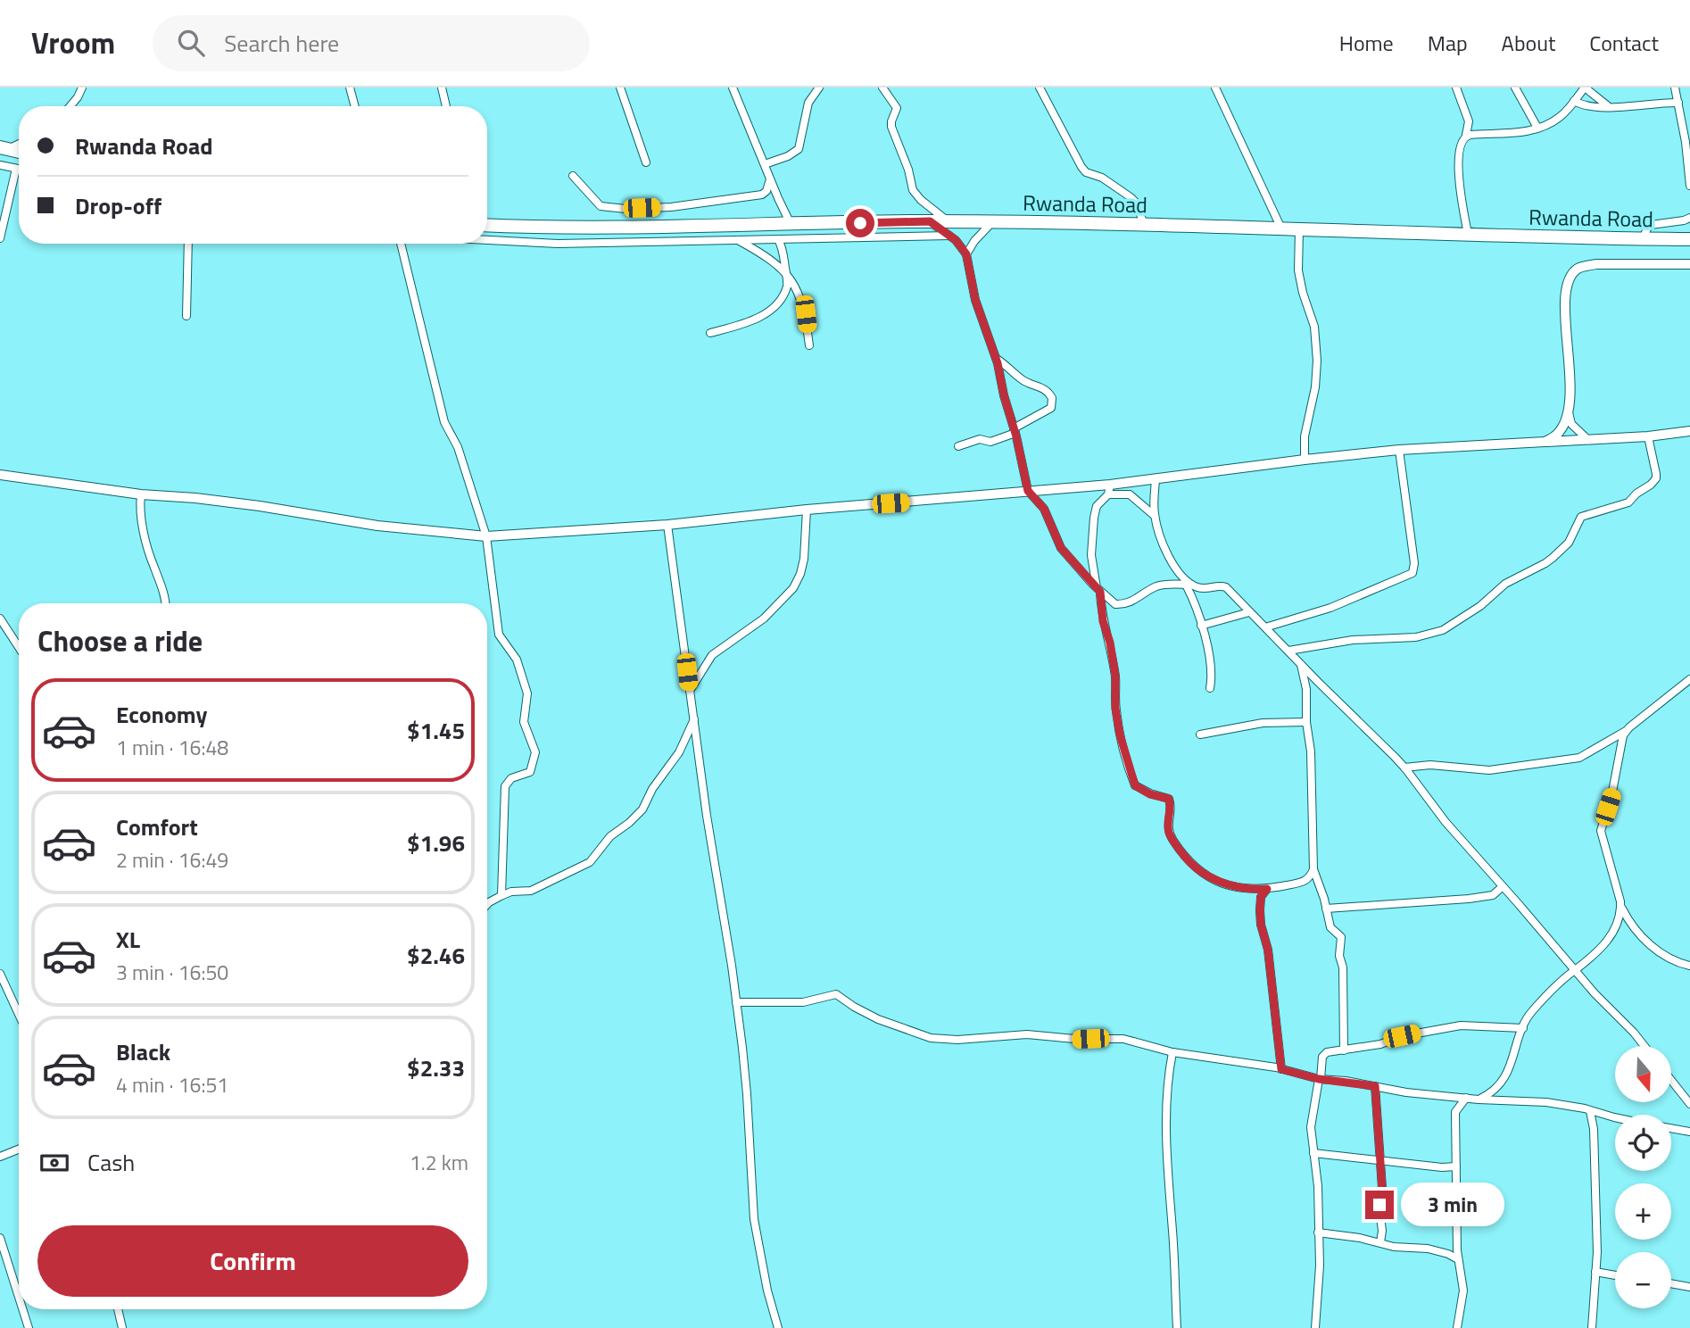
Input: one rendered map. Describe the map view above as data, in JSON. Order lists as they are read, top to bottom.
{
  "streets": {
    "highway": ["Rwanda Road"]
  },
  "north": "bottom",
  "page": {
    "header": "Vroom",
    "search": "Search here",
    "nav": [
      "Home",
      "Map",
      "About",
      "Contact"
    ],
    "banner": ["Rwanda Road", "Drop-off"],
    "heading": "Choose a ride",
    "list": [
      {
        "name": "Economy",
        "note": "1 min · 16:48",
        "value": "$1.45"
      },
      {
        "name": "Comfort",
        "note": "2 min · 16:49",
        "value": "$1.96"
      },
      {
        "name": "XL",
        "note": "3 min · 16:50",
        "value": "$2.46"
      },
      {
        "name": "Black",
        "note": "4 min · 16:51",
        "value": "$2.33"
      }
    ],
    "map_buttons": ["+", "−"],
    "pay": ["Cash", "1.2 km"],
    "bubble": "3 min",
    "buttons": "Confirm"
  }
}
